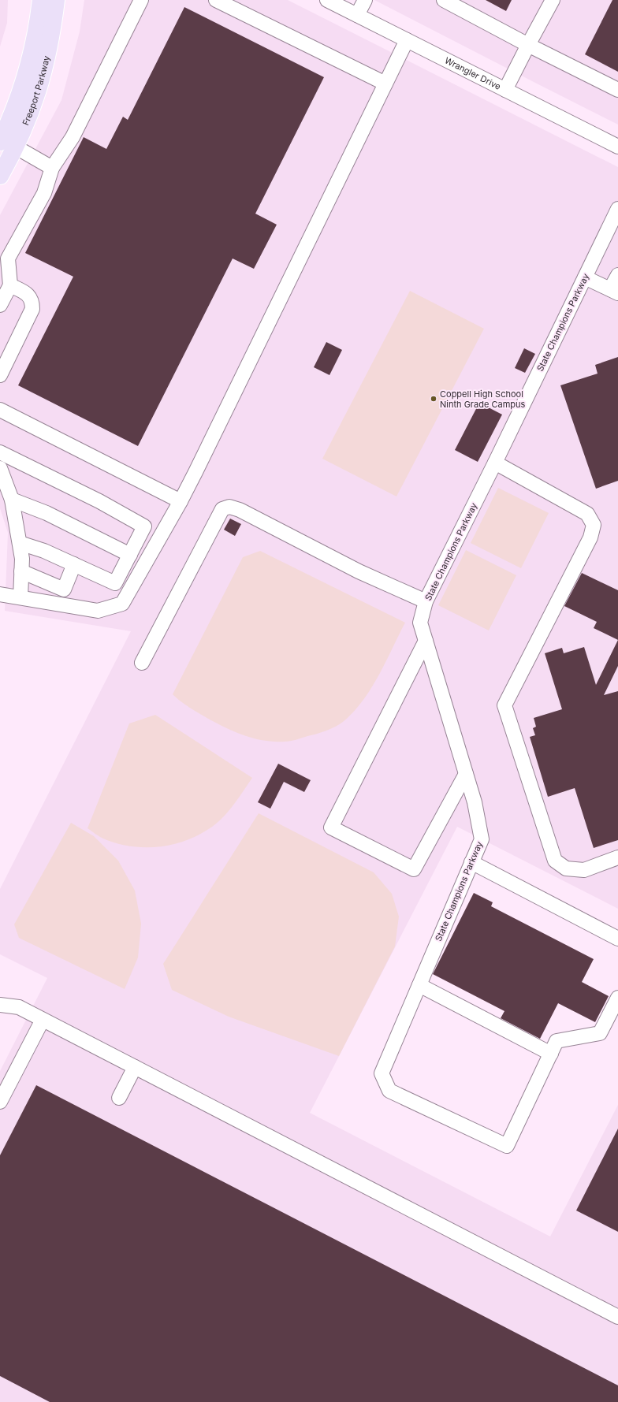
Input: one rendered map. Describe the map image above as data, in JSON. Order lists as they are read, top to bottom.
{
  "streets": {
    "main road": ["Freeport Parkway"],
    "street": ["Wrangler Drive", "State Champions Parkway"]
  },
  "places": ["Coppell High School Ninth Grade Campus"]
}
